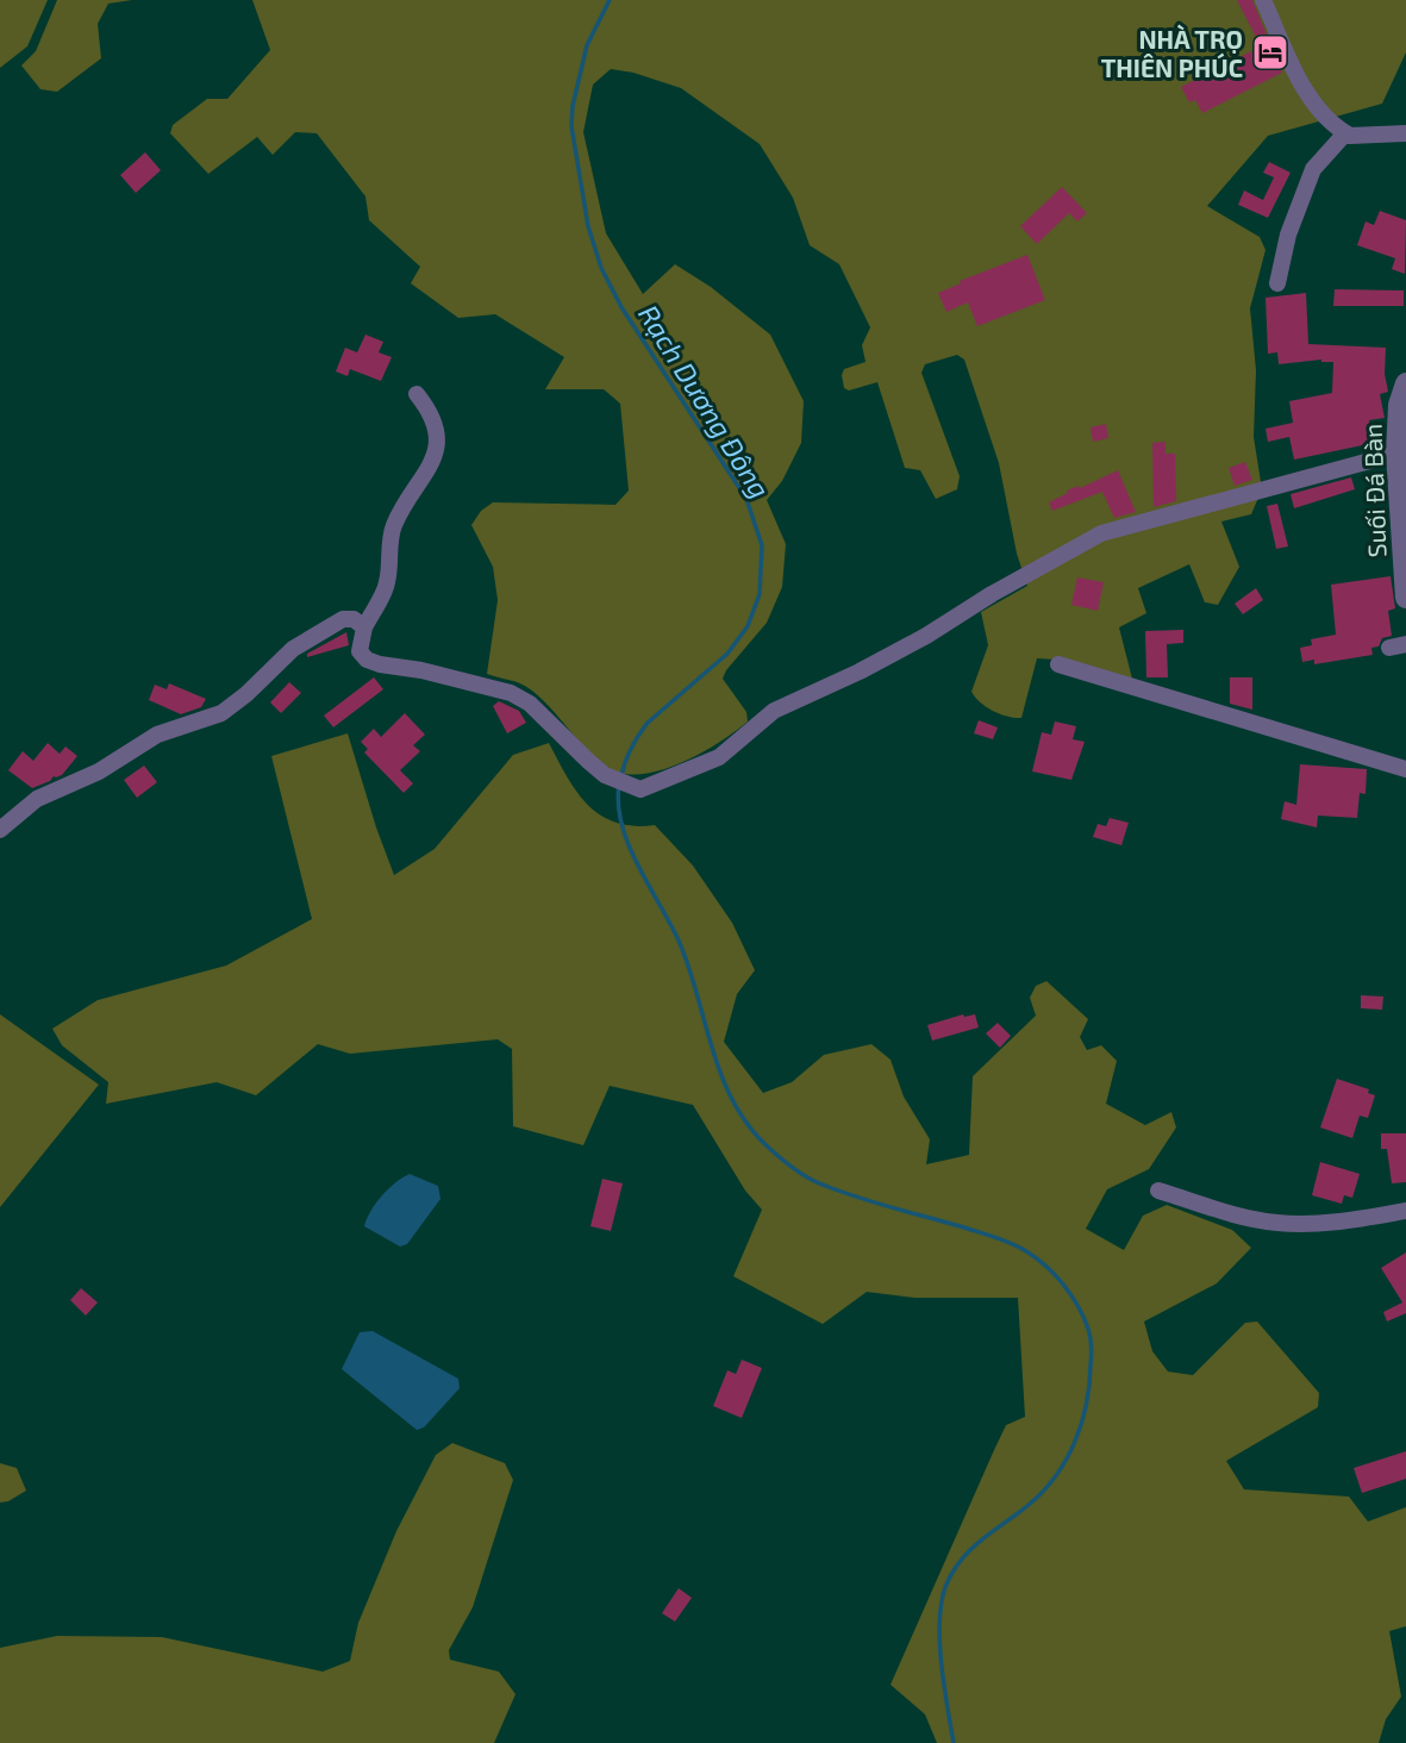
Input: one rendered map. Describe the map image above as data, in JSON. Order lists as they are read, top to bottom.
{
  "streets": {
    "street": ["Suối Đá Bàn"]
  },
  "water": ["Rạch Dương Đông"],
  "places": {
    "hotel": ["NHÀ TRỌ THIÊN PHÚC"]
  }
}
